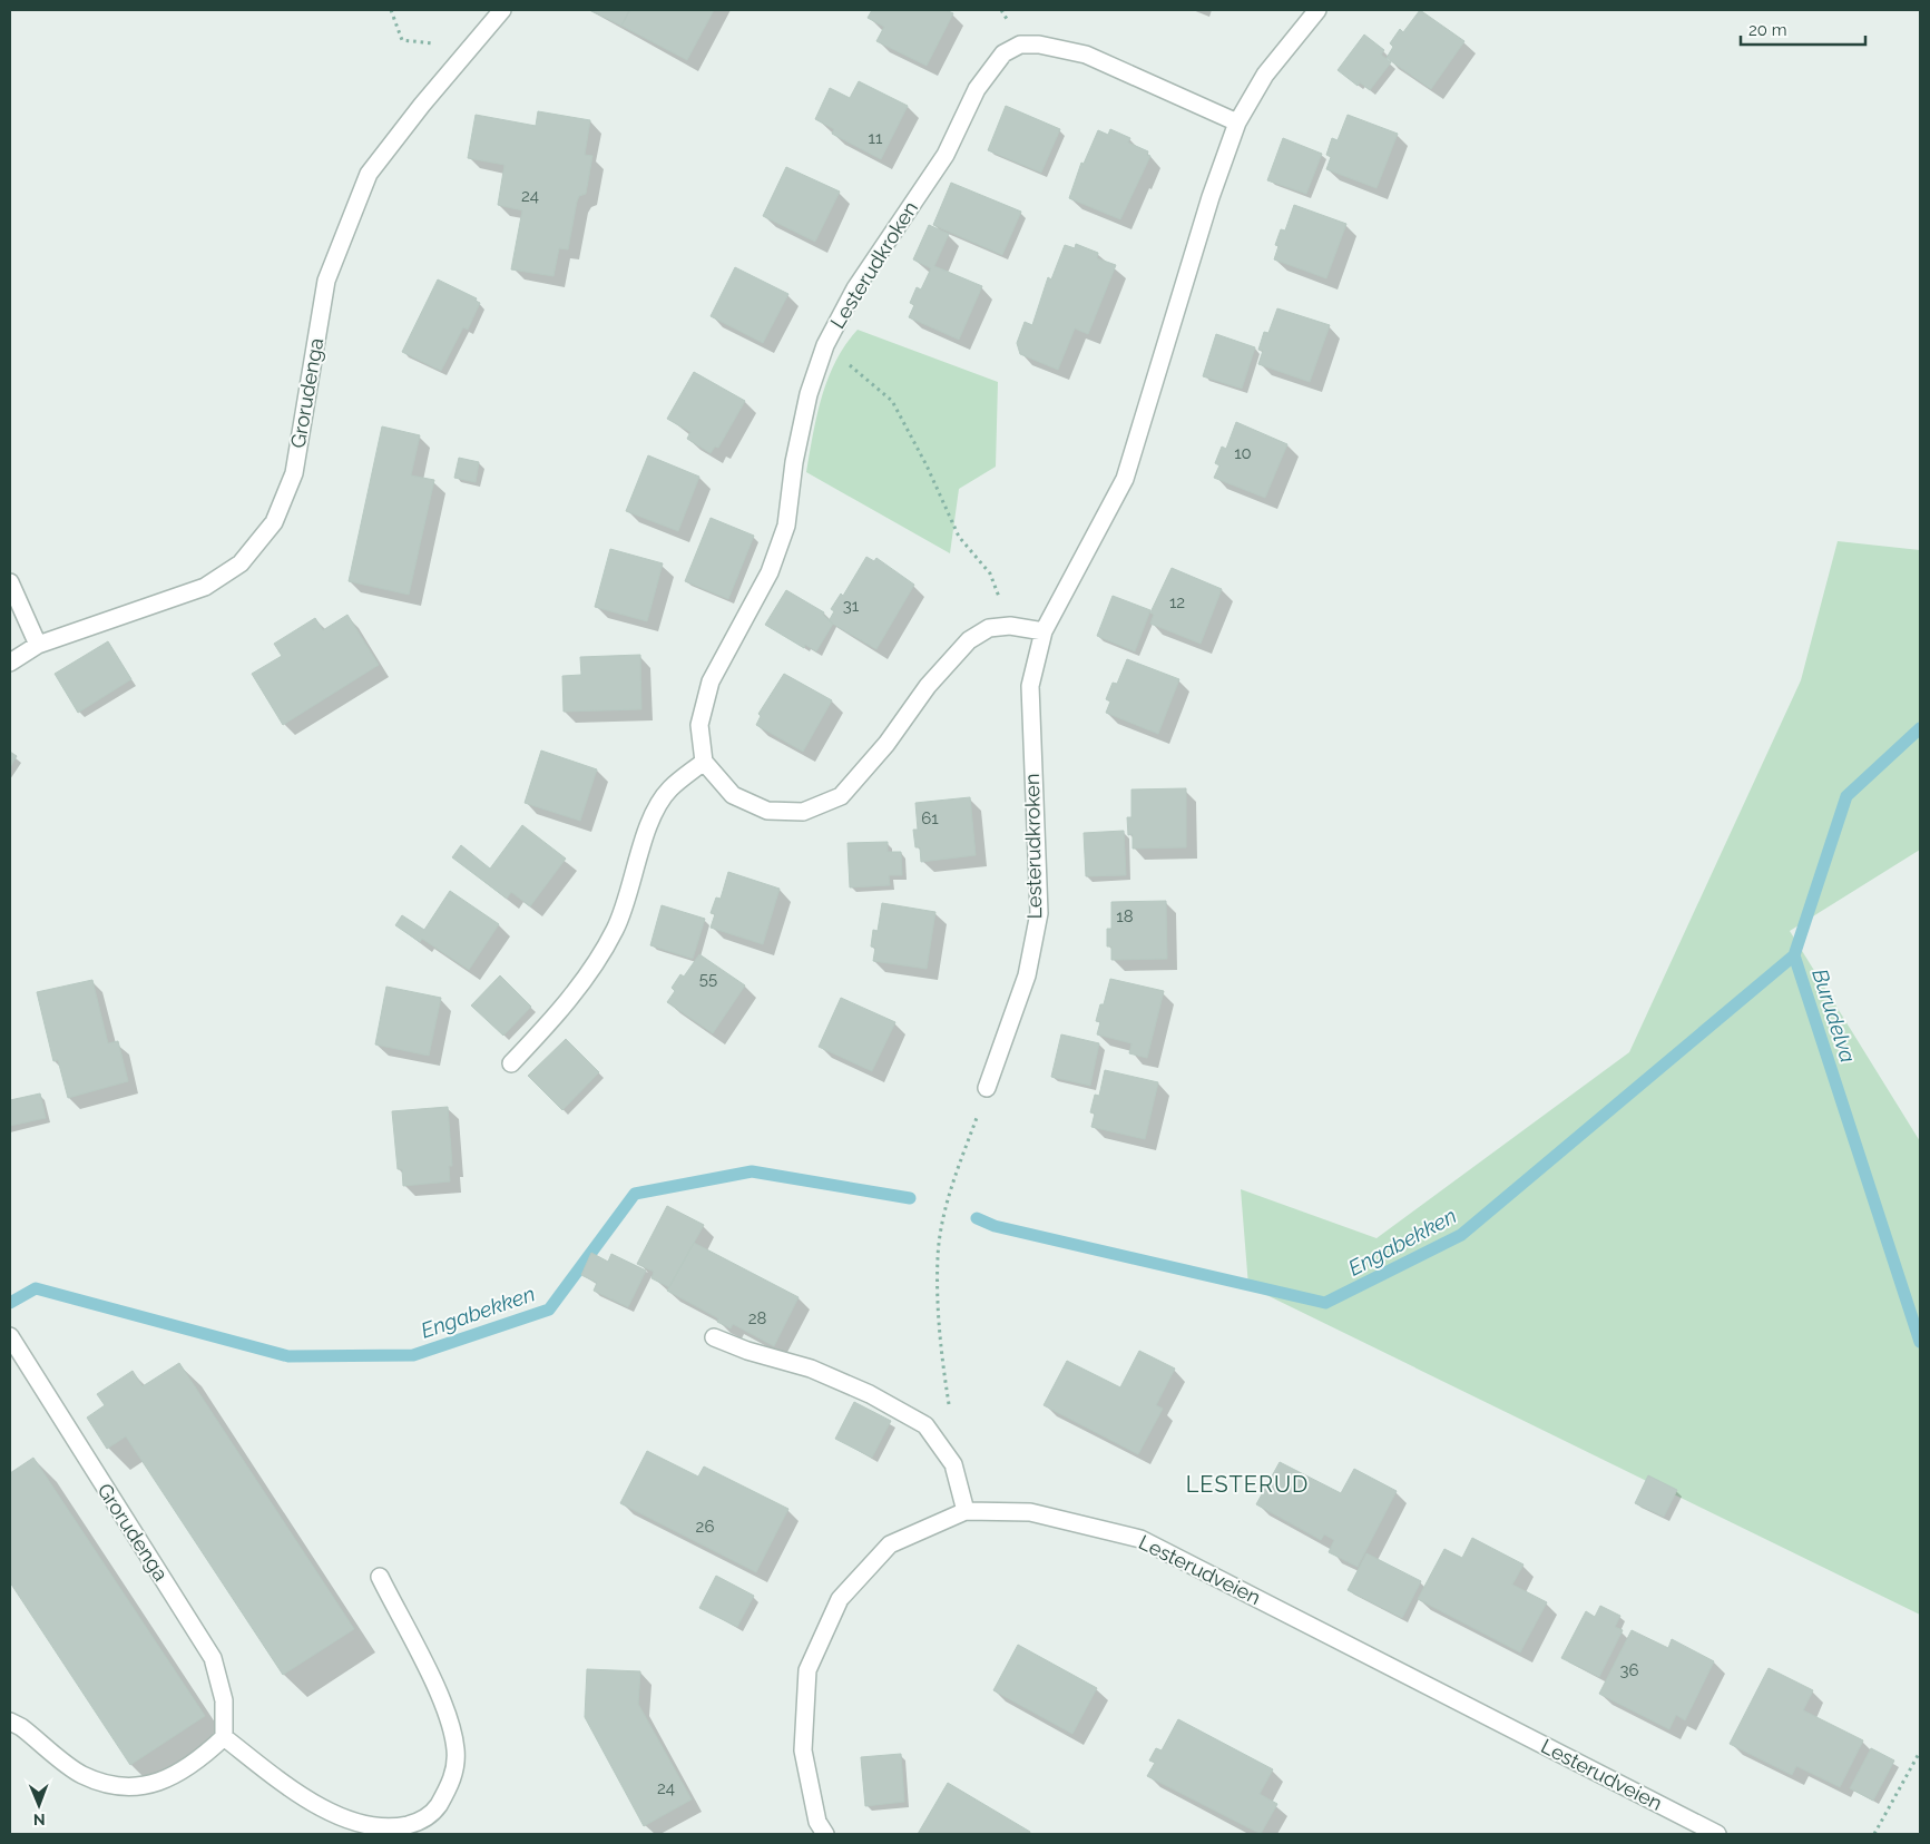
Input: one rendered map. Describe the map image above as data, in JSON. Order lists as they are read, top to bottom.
{
  "streets": {
    "street": ["Lesterudkroken", "Grorudenga", "Lesterudveien"]
  },
  "districts": ["LESTERUD"],
  "water": ["Burudelva", "Engabekken"],
  "house_numbers": [
    "11",
    "24",
    "10",
    "12",
    "31",
    "61",
    "18",
    "55",
    "28",
    "26",
    "36",
    "24"
  ],
  "scale_bar": "20 m",
  "north": "bottom"
}
